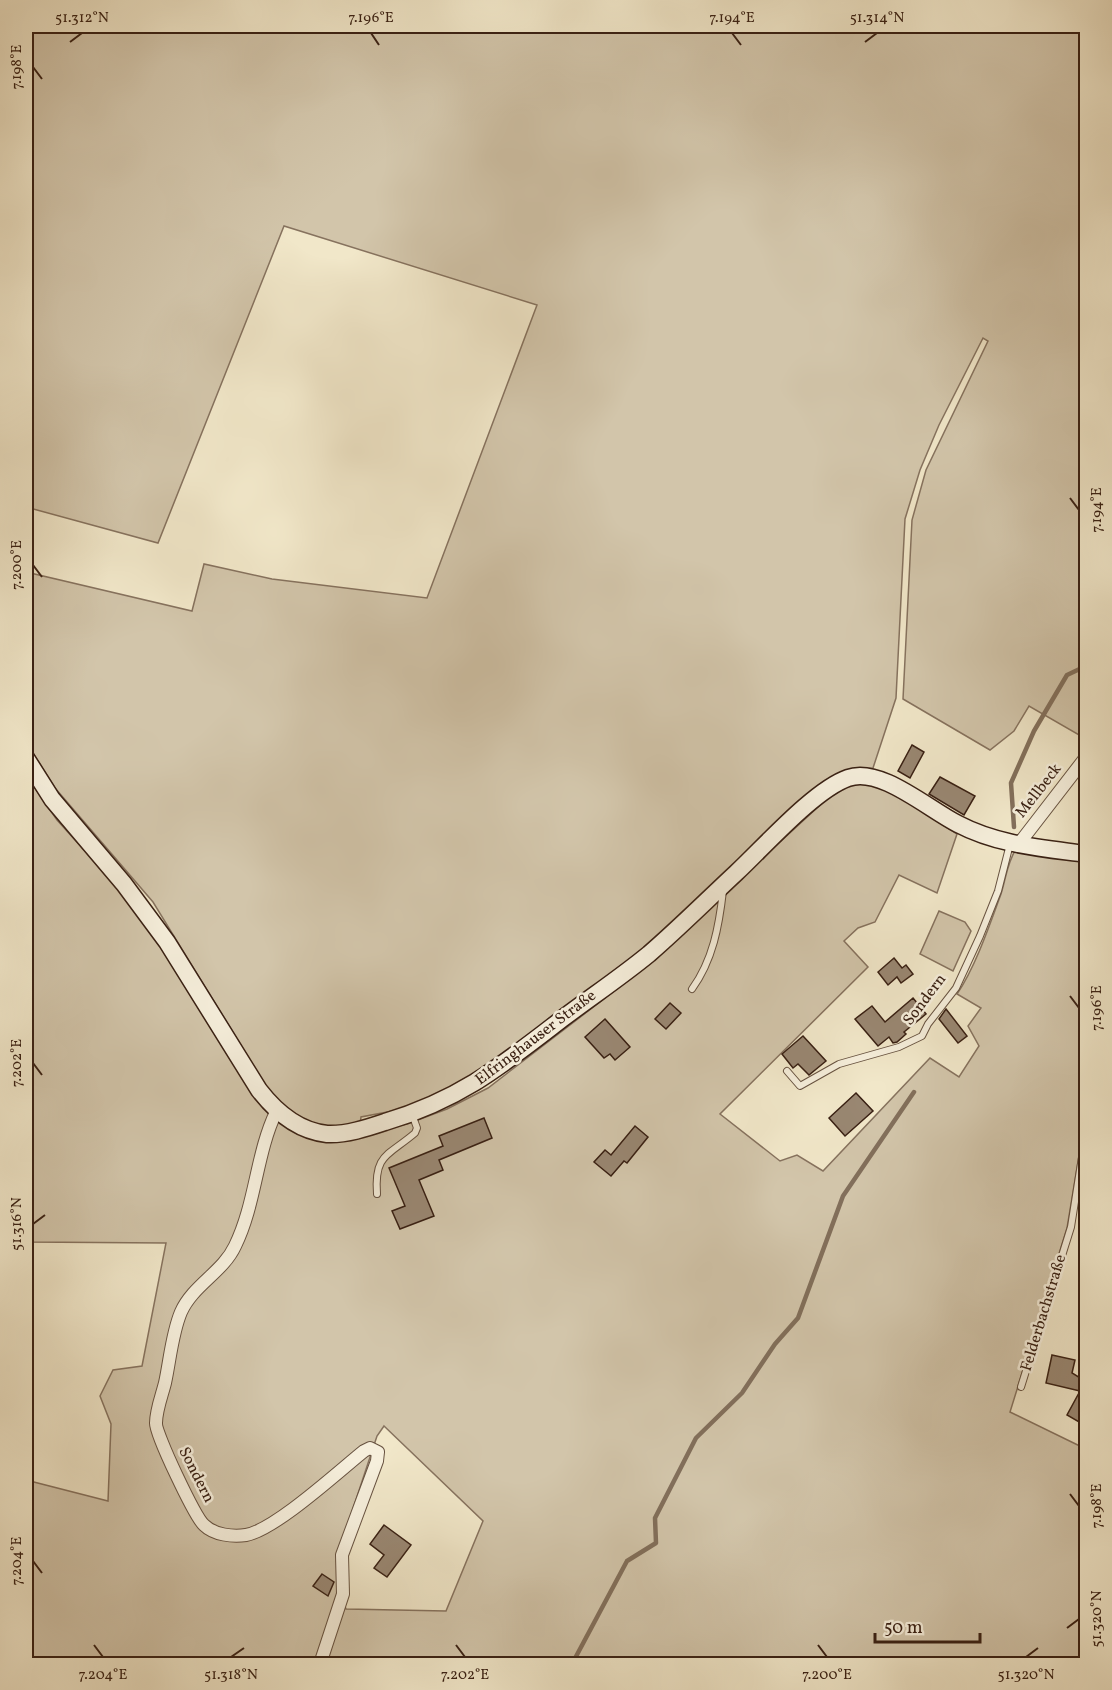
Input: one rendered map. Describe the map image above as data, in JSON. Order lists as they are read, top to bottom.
{
  "streets": {
    "street": ["Mellbeck", "Sondern", "Elfringhauser Straße"],
    "lane": ["Felderbachstraße"]
  },
  "crossings": [
    ["Mellbeck", "Sondern"],
    ["Mellbeck", "Elfringhauser Straße"],
    ["Sondern", "Elfringhauser Straße"]
  ],
  "scale_bar": "50 m",
  "coordinates": [
    "51.312°N",
    "7.196°E",
    "7.194°E",
    "51.314°N",
    "7.198°E",
    "7.200°E",
    "7.202°E",
    "51.316°N",
    "7.204°E",
    "51.320°N",
    "51.318°N"
  ]
}
